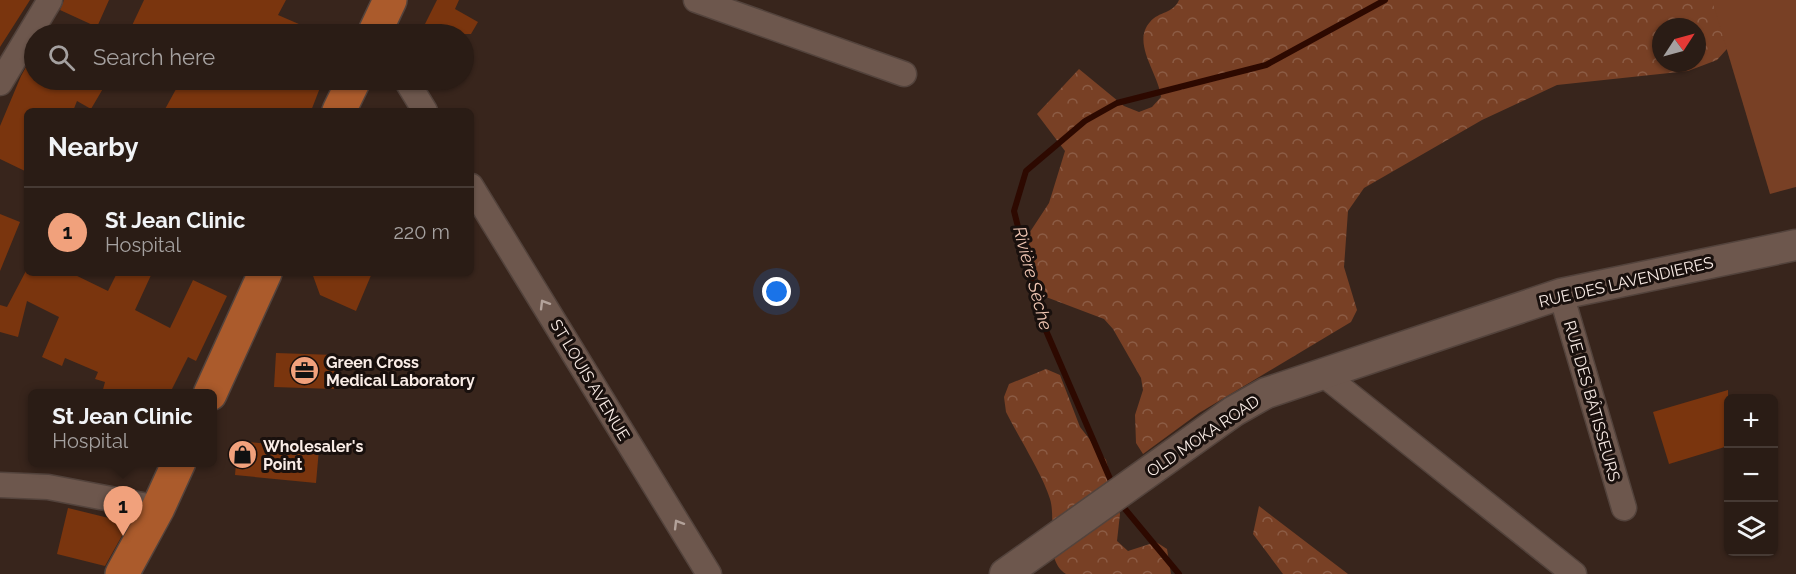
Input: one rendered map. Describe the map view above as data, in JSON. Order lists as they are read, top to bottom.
{
  "streets": {
    "street": [
      "RUE DES LAVENDIERES",
      "ST LOUIS AVENUE",
      "RUE DES BÂTISSEURS",
      "OLD MOKA ROAD"
    ]
  },
  "crossings": [
    ["RUE DES LAVENDIERES", "RUE DES BÂTISSEURS"],
    ["RUE DES LAVENDIERES", "OLD MOKA ROAD"]
  ],
  "one_way": ["ST LOUIS AVENUE"],
  "water": ["Rivière Sèche"],
  "places": {
    "office": ["Green Cross Medical Laboratory"],
    "shop": ["Wholesaler's Point"]
  },
  "north": "top right",
  "page": {
    "search": "Search here",
    "heading": "Nearby",
    "list": [
      {
        "mark": "1",
        "name": "St Jean Clinic",
        "note": "Hospital",
        "value": "220 m"
      }
    ],
    "popup": ["St Jean Clinic", "Hospital"],
    "map_buttons": ["+", "−"],
    "pins": "1"
  }
}
